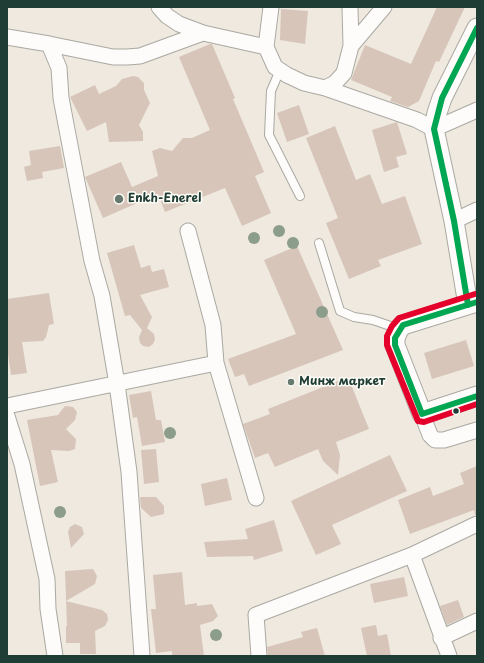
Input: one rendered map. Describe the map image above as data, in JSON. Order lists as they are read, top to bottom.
{
  "places": ["Enkh-Enerel", "Минж маркет"]
}
